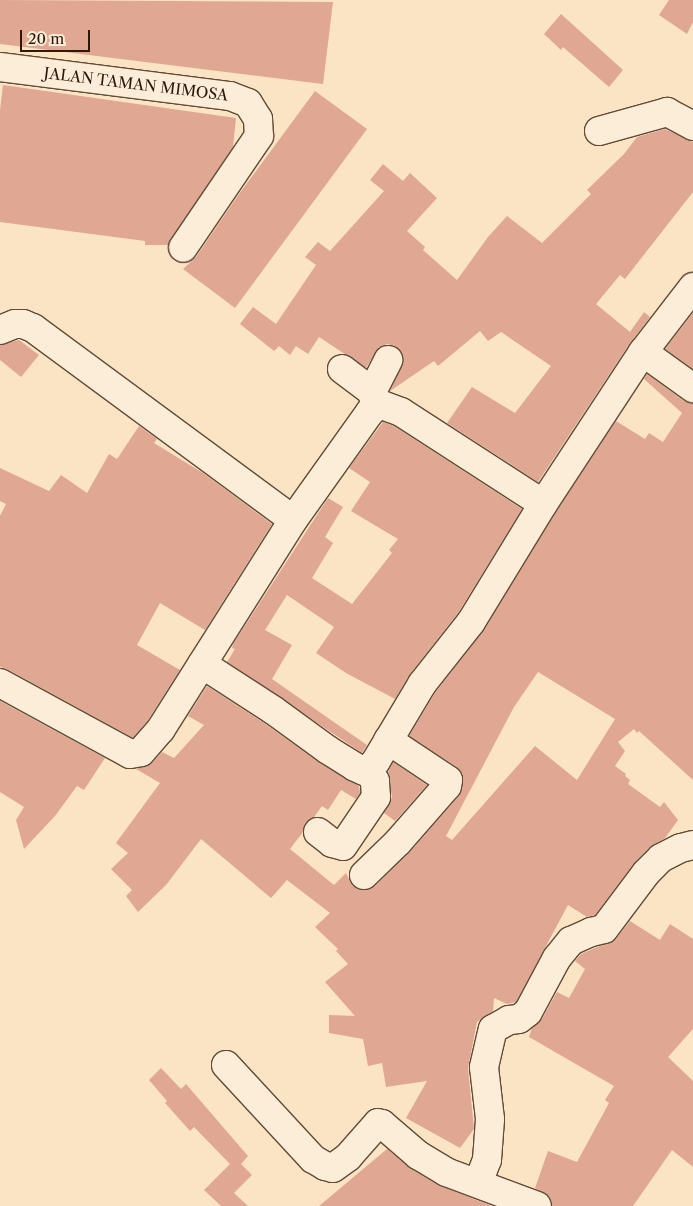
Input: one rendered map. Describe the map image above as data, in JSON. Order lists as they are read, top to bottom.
{
  "streets": {
    "street": ["JALAN TAMAN MIMOSA"]
  },
  "scale_bar": "20 m"
}
